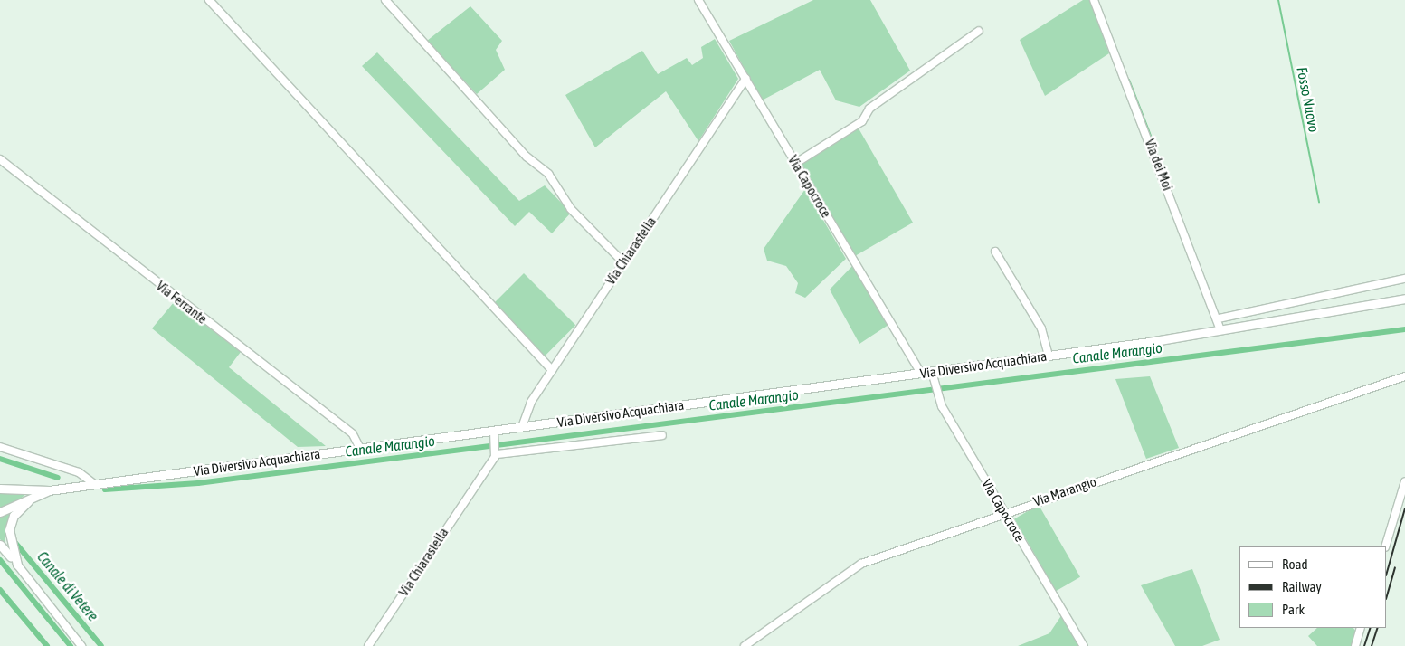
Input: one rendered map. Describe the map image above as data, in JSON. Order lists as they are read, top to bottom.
{
  "streets": {
    "main road": ["Via Diversivo Acquachiara"],
    "street": [
      "Via dei Moi",
      "Via Capocroce",
      "Via Chiarastella",
      "Via Ferrante",
      "Via Marangio"
    ]
  },
  "crossings": [
    ["Via dei Moi", "Via Diversivo Acquachiara"],
    ["Via Capocroce", "Via Chiarastella"],
    ["Via Capocroce", "Via Diversivo Acquachiara"],
    ["Via Capocroce", "Via Marangio"],
    ["Via Chiarastella", "Via Diversivo Acquachiara"],
    ["Via Ferrante", "Via Diversivo Acquachiara"]
  ],
  "water": ["Fosso Nuovo", "Canale Marangio", "Canale di Vetere"],
  "legend": ["Road", "Railway", "Park"]
}
